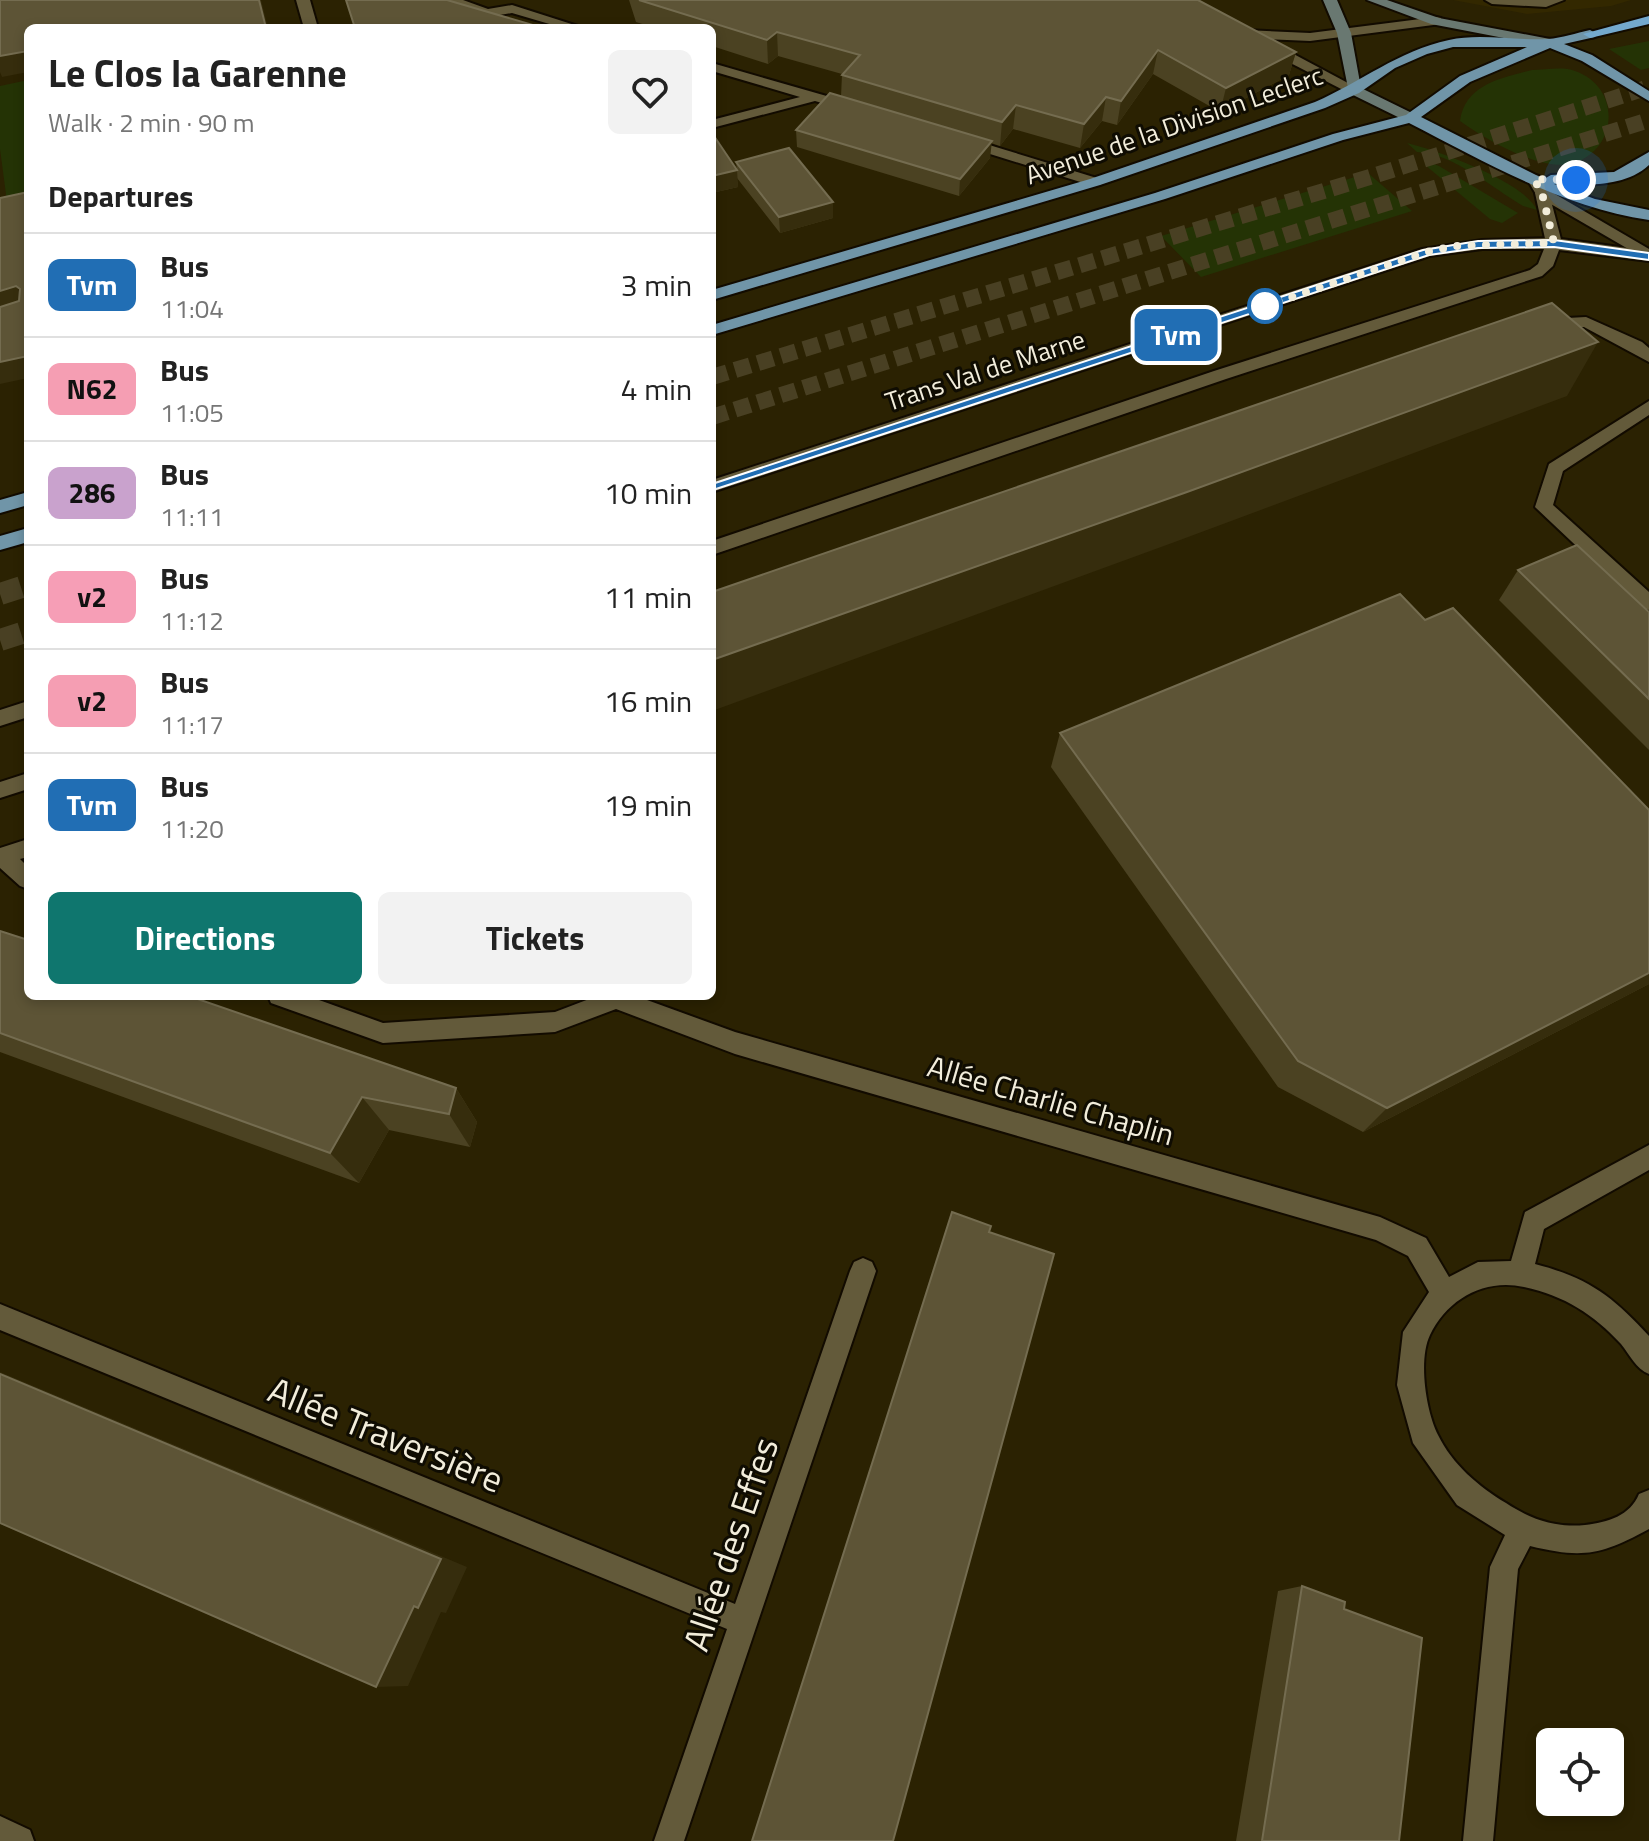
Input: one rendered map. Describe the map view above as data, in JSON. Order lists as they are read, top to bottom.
{
  "streets": {
    "highway": ["Avenue de la Division Leclerc"],
    "street": [
      "Trans Val de Marne",
      "Allée Charlie Chaplin",
      "Allée Traversière",
      "Allée des Effes"
    ]
  },
  "crossings": [
    ["Allée Traversière", "Allée des Effes"]
  ],
  "lines": ["bus line Tvm"],
  "page": {
    "on_map": "Tvm",
    "heading": [
      ["Le Clos la Garenne", "Walk · 2 min · 90 m"],
      "Departures"
    ],
    "list": [
      {
        "mark": "Tvm",
        "name": "Bus",
        "note": "11:04",
        "value": "3 min"
      },
      {
        "mark": "N62",
        "name": "Bus",
        "note": "11:05",
        "value": "4 min"
      },
      {
        "mark": "286",
        "name": "Bus",
        "note": "11:11",
        "value": "10 min"
      },
      {
        "mark": "v2",
        "name": "Bus",
        "note": "11:12",
        "value": "11 min"
      },
      {
        "mark": "v2",
        "name": "Bus",
        "note": "11:17",
        "value": "16 min"
      },
      {
        "mark": "Tvm",
        "name": "Bus",
        "note": "11:20",
        "value": "19 min"
      }
    ],
    "buttons": ["Directions", "Tickets"]
  }
}
